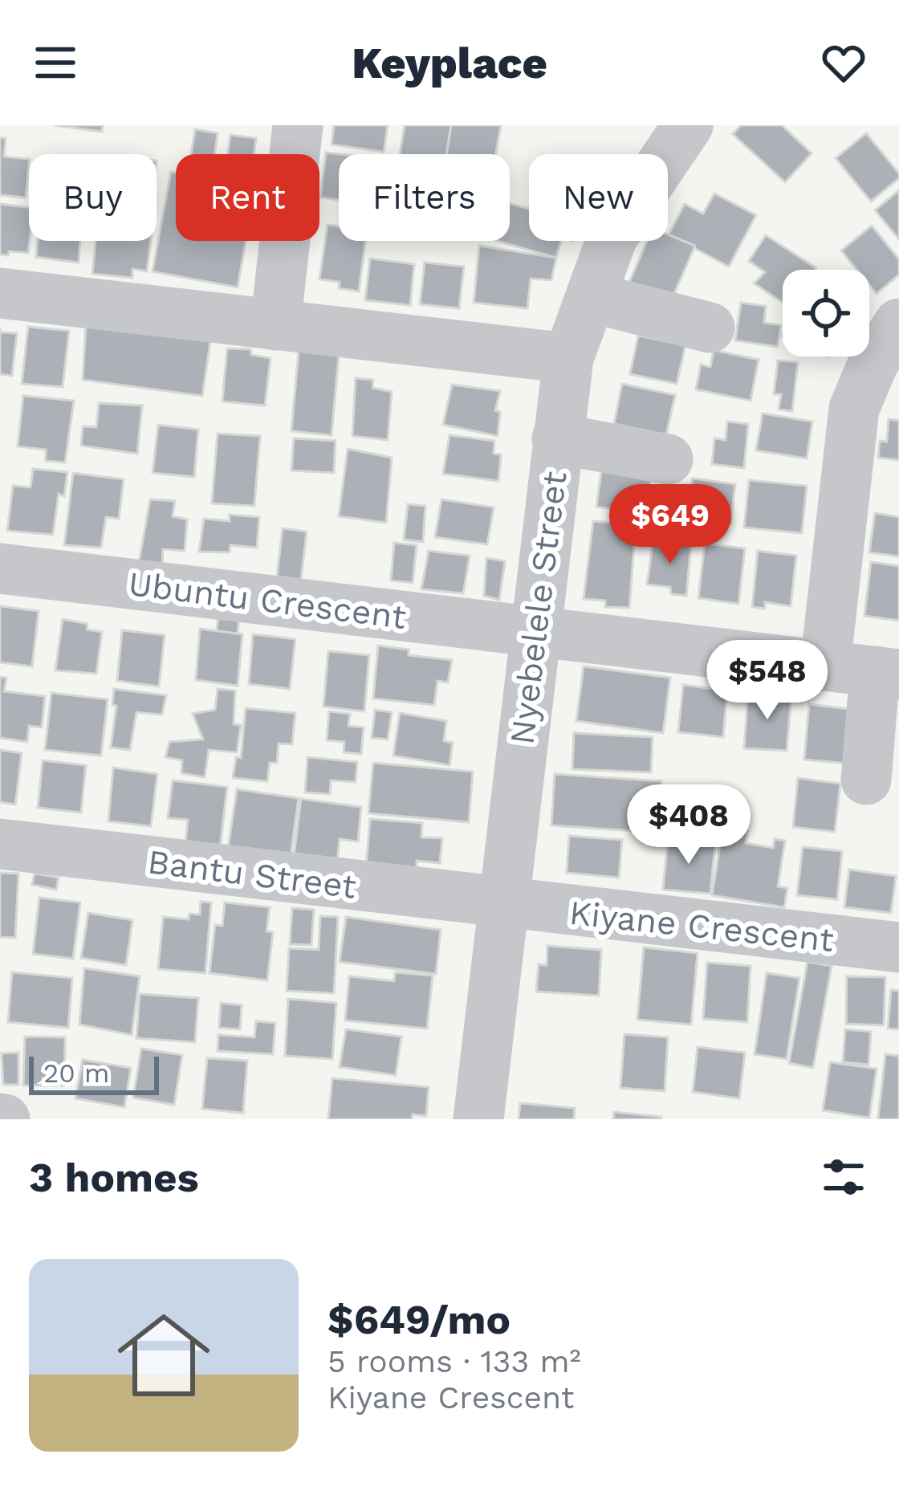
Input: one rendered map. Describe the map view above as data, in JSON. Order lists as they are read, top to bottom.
{
  "streets": {
    "street": [
      "Ubuntu Crescent",
      "Nyebelele Street",
      "Bantu Street",
      "Kiyane Crescent"
    ]
  },
  "crossings": [
    ["Ubuntu Crescent", "Nyebelele Street"],
    ["Nyebelele Street", "Bantu Street"],
    ["Nyebelele Street", "Kiyane Crescent"],
    ["Bantu Street", "Kiyane Crescent"]
  ],
  "scale_bar": "20 m",
  "page": {
    "header": "Keyplace",
    "chip": [
      "Buy",
      "Rent",
      "Filters",
      "New"
    ],
    "price": ["$649", "$548", "$408"],
    "scale": "20 m",
    "heading": "3 homes",
    "list": [
      {
        "name": "$649/mo",
        "note": "5 rooms · 133 m² · Kiyane Crescent"
      }
    ]
  }
}
